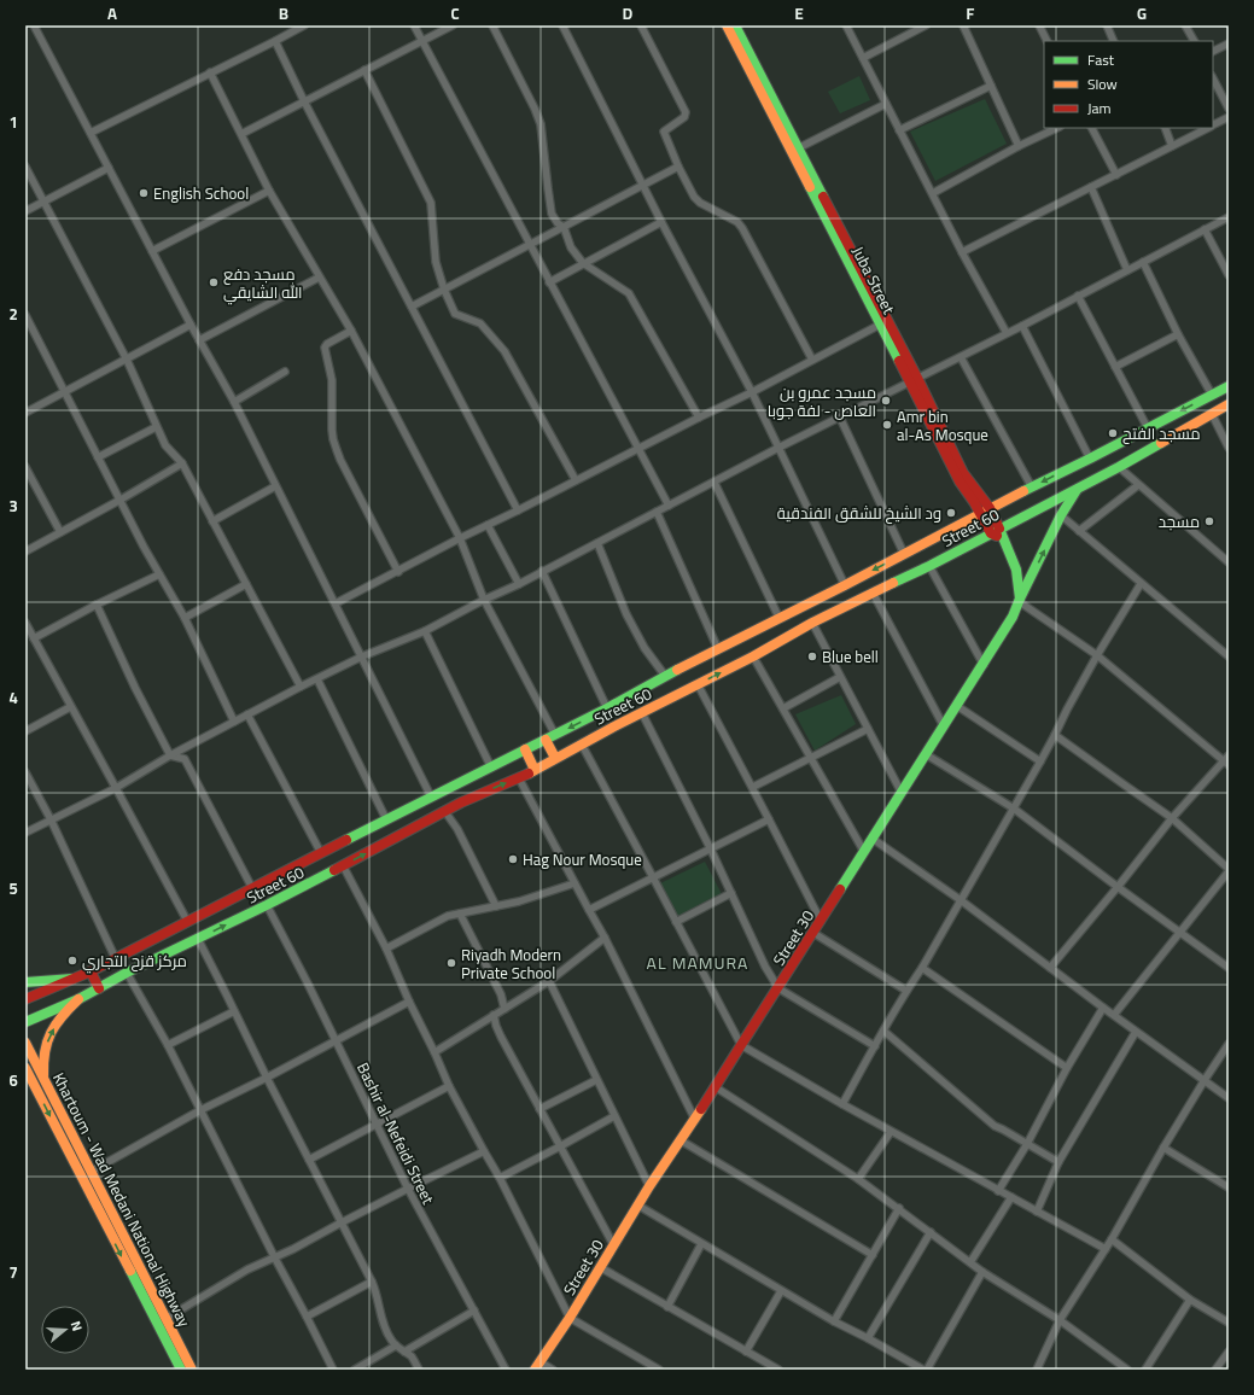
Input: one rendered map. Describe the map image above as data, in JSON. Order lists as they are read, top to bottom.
{
  "streets": {
    "main road": [
      "Juba Street",
      "Street 60",
      "Street 30",
      "Khartoum - Wad Medani National Highway"
    ],
    "street": ["Bashir al-Nefeidi Street"]
  },
  "crossings": [
    ["Juba Street", "Street 60"],
    ["Street 60", "Street 30"],
    ["Street 60", "Bashir al-Nefeidi Street"]
  ],
  "districts": ["AL MAMURA"],
  "places": [
    "English School",
    "مسجد دفع الله الشايقي",
    "مسجد عمرو بن العاص - لفة جوبا",
    "Amr bin al-As Mosque",
    "مسجد الفتح",
    "ود الشيخ للشقق الفندقية",
    "مسجد",
    "Blue bell",
    "Hag Nour Mosque",
    "مركز قزح التجاري",
    "Riyadh Modern Private School"
  ],
  "legend": ["Fast", "Slow", "Jam"],
  "north": "right",
  "grid": {
    "columns": [
      "A",
      "B",
      "C",
      "D",
      "E",
      "F",
      "G"
    ],
    "rows": [
      "1",
      "2",
      "3",
      "4",
      "5",
      "6",
      "7"
    ]
  }
}
